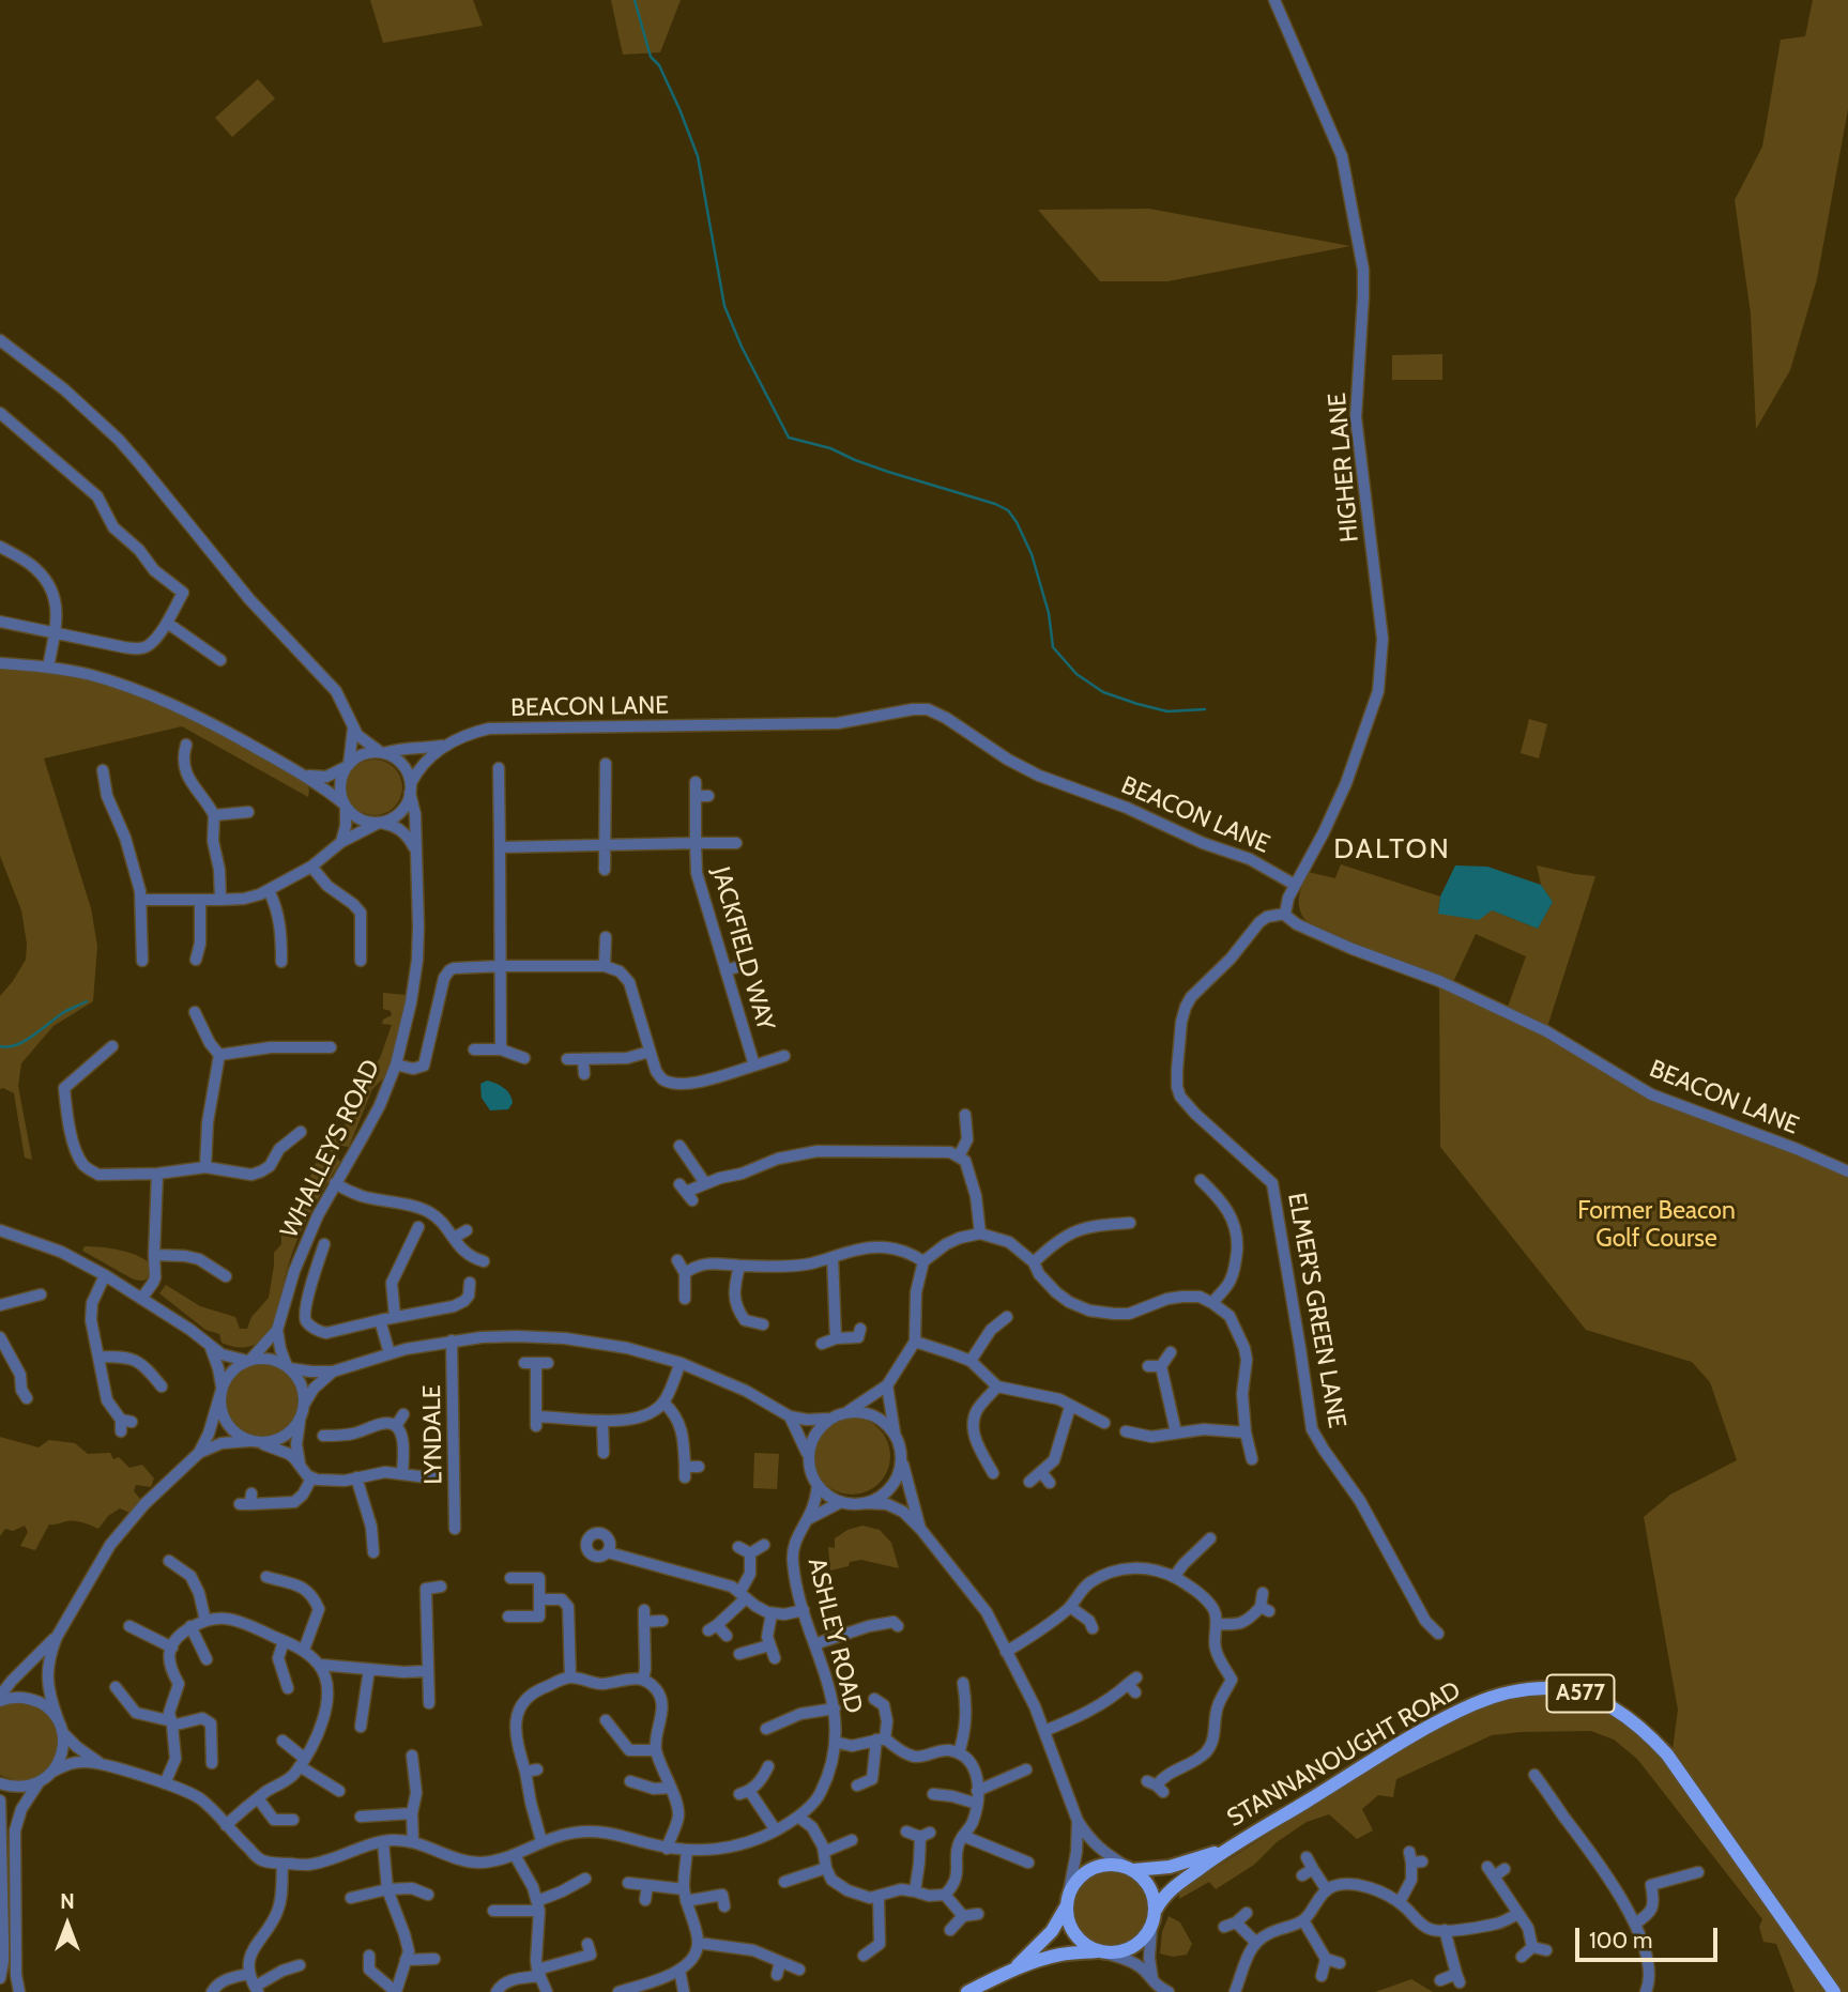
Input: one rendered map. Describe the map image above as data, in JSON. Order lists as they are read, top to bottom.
{
  "streets": {
    "main road": ["A577", "STANNANOUGHT ROAD"],
    "street": [
      "HIGHER LANE",
      "BEACON LANE",
      "JACKFIELD WAY",
      "WHALLEYS ROAD",
      "ELMER'S GREEN LANE",
      "LYNDALE",
      "ASHLEY ROAD"
    ]
  },
  "crossings": [
    ["HIGHER LANE", "BEACON LANE"],
    ["BEACON LANE", "WHALLEYS ROAD"],
    ["BEACON LANE", "ELMER'S GREEN LANE"],
    ["A577", "STANNANOUGHT ROAD"]
  ],
  "districts": ["DALTON"],
  "parks": ["Former Beacon Golf Course"],
  "scale_bar": "100 m",
  "north": "top"
}
